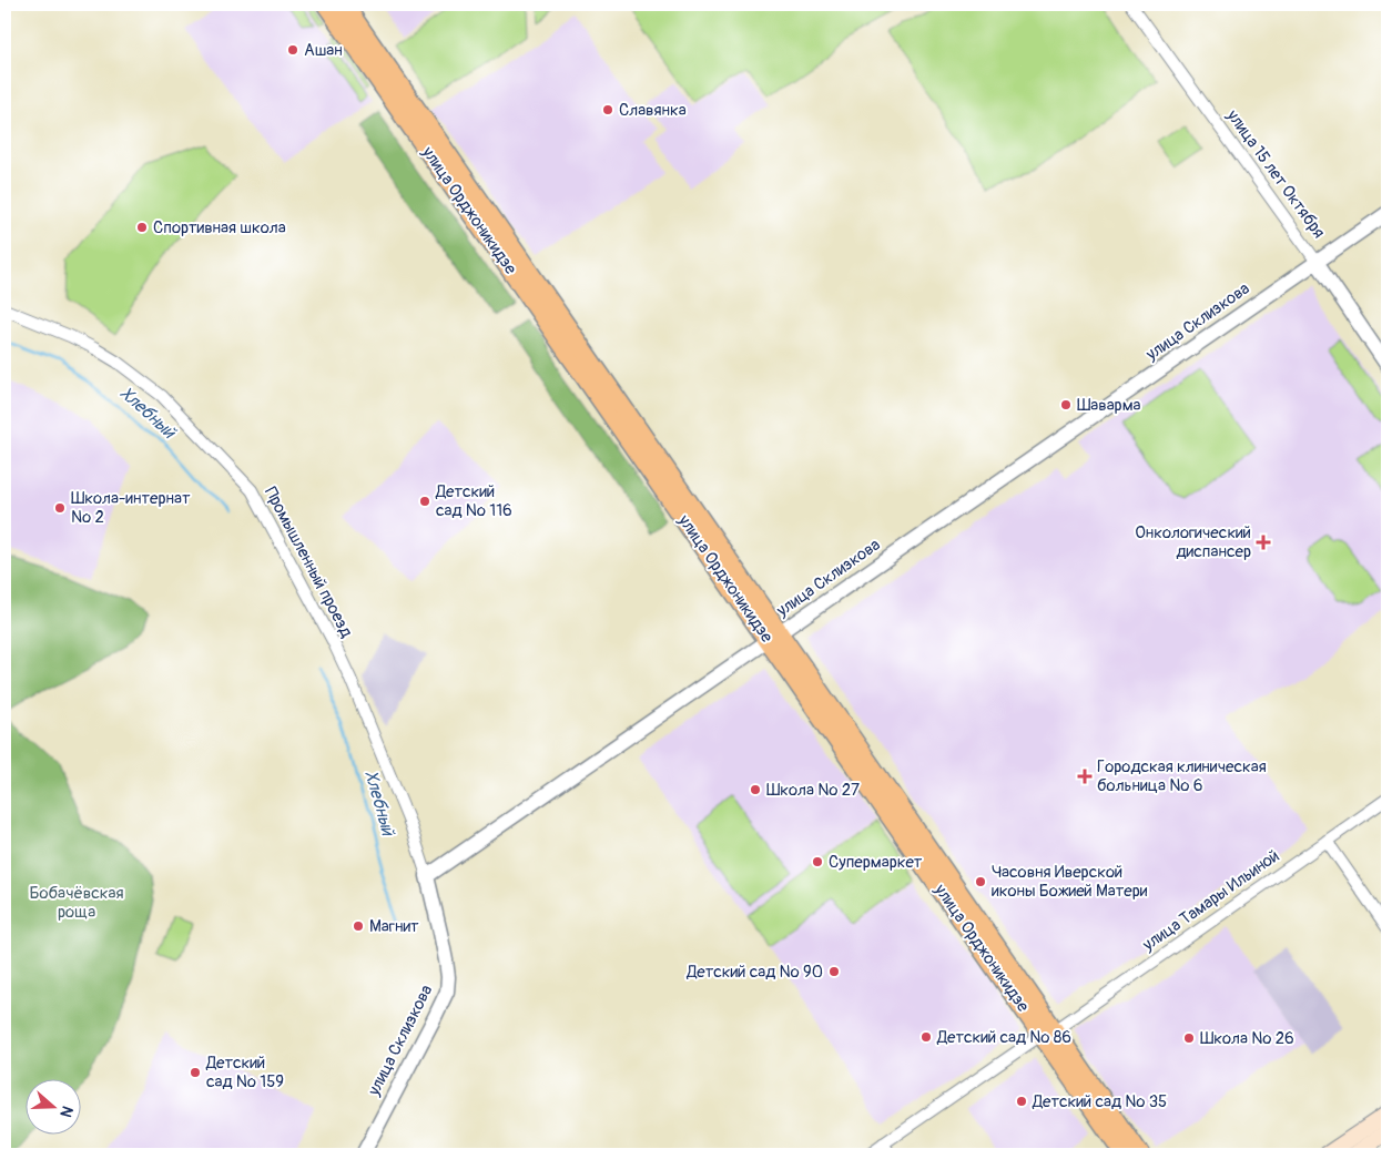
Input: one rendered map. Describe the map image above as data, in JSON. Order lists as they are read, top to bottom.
{
  "streets": {
    "main road": ["улица Орджоникидзе"],
    "street": [
      "улица 15 лет Октября",
      "улица Склизкова",
      "Промышленный проезд",
      "улица Тамары Ильиной"
    ]
  },
  "crossings": [
    ["улица 15 лет Октября", "улица Склизкова"],
    ["улица Орджоникидзе", "улица Склизкова"],
    ["улица Орджоникидзе", "улица Тамары Ильиной"],
    ["улица Склизкова", "Промышленный проезд"]
  ],
  "water": ["Хлебный"],
  "parks": ["Бобачёвская роща"],
  "places": {
    "other": [
      "Ашан",
      "Славянка",
      "Спортивная школа",
      "Шаварма",
      "Детский сад № 116",
      "Школа-интернат № 2",
      "Школа № 27",
      "Супермаркет",
      "Часовня Иверской иконы Божией Матери",
      "Магнит",
      "Детский сад № 90",
      "Детский сад № 86",
      "Школа № 26",
      "Детский сад № 159",
      "Детский сад № 35"
    ],
    "health": ["Онкологический диспансер", "Городская клиническая больница № 6"]
  },
  "north": "right"
}
